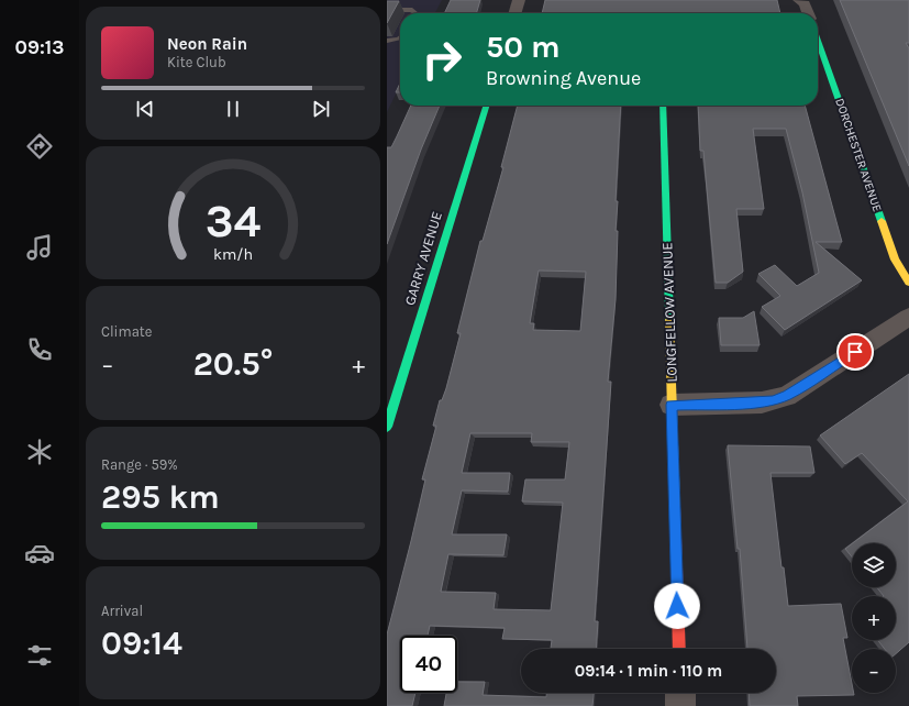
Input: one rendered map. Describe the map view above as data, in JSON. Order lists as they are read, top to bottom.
{
  "streets": {
    "street": ["DORCHESTER AVENUE", "GARRY AVENUE", "LONGFELLOW AVENUE"]
  },
  "page": {
    "tabs": "09:13",
    "turn": ["50 m", "Browning Avenue"],
    "song": ["Neon Rain", "Kite Club"],
    "tile": [
      "Climate",
      ["Range · 59%", "295 km"],
      ["Arrival", "09:14"]
    ],
    "heat": ["−", "20.5°", "+"],
    "map_buttons": ["+", "−"],
    "limit": "40",
    "trip": "09:14 · 1 min · 110 m",
    "gauge": ["34", "km/h"]
  }
}
